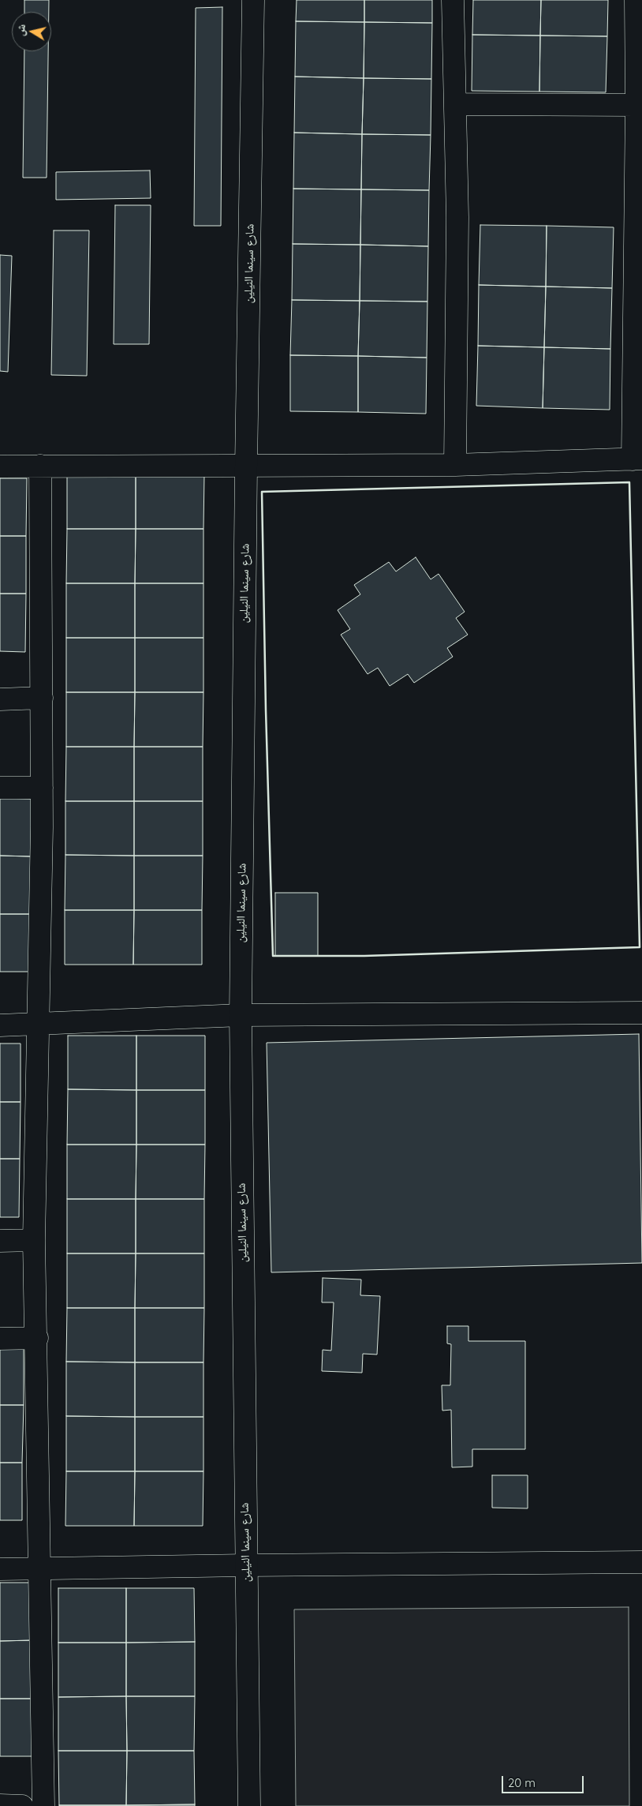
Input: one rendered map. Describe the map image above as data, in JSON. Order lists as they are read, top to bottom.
{
  "streets": {
    "street": ["شارع سينما النيلين"]
  },
  "scale_bar": "20 m",
  "north": "left"
}
